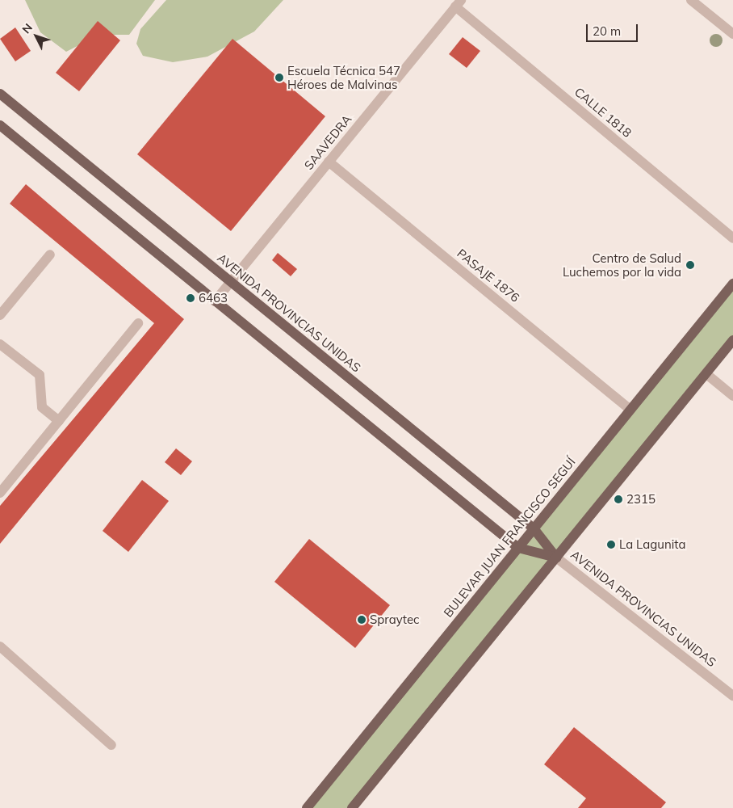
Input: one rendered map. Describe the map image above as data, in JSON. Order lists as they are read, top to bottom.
{
  "streets": {
    "main road": ["AVENIDA PROVINCIAS UNIDAS", "BULEVAR JUAN FRANCISCO SEGUÍ"],
    "street": ["CALLE 1818", "SAAVEDRA", "PASAJE 1876"]
  },
  "crossings": [
    ["CALLE 1818", "SAAVEDRA"],
    ["SAAVEDRA", "PASAJE 1876"],
    ["SAAVEDRA", "AVENIDA PROVINCIAS UNIDAS"],
    ["PASAJE 1876", "BULEVAR JUAN FRANCISCO SEGUÍ"],
    ["AVENIDA PROVINCIAS UNIDAS", "BULEVAR JUAN FRANCISCO SEGUÍ"]
  ],
  "places": [
    "Escuela Técnica 547 Héroes de Malvinas",
    "Centro de Salud Luchemos por la vida",
    "6463",
    "2315",
    "La Lagunita",
    "Spraytec"
  ],
  "scale_bar": "20 m",
  "north": "top left"
}
